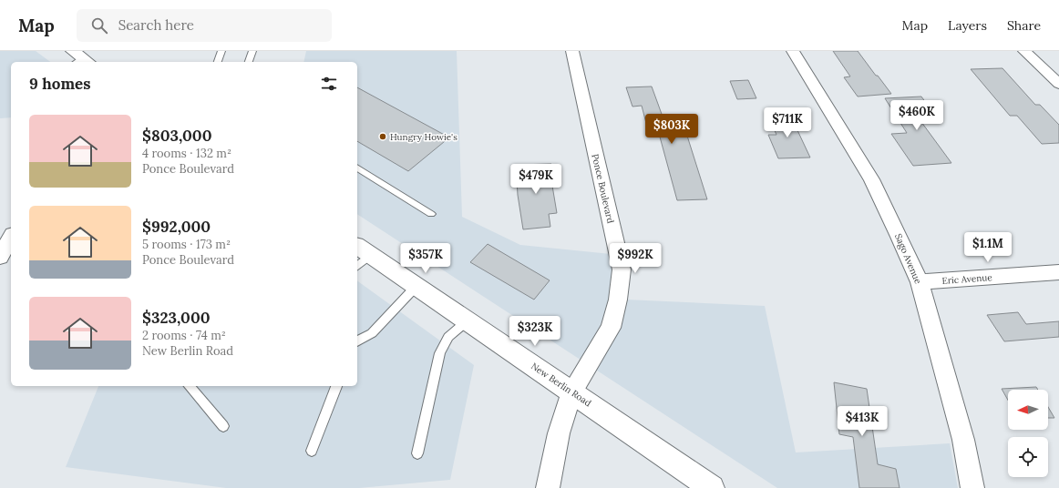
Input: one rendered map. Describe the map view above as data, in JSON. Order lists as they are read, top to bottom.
{
  "streets": {
    "street": [
      "Ponce Boulevard",
      "Sago Avenue",
      "Eric Avenue",
      "New Berlin Road"
    ]
  },
  "crossings": [
    ["Ponce Boulevard", "New Berlin Road"],
    ["Sago Avenue", "Eric Avenue"]
  ],
  "places": ["Hungry Howie's"],
  "north": "left",
  "page": {
    "header": "Map",
    "search": "Search here",
    "nav": ["Map", "Layers", "Share"],
    "heading": "9 homes",
    "price": [
      "$460K",
      "$711K",
      "$803K",
      "$479K",
      "$1.1M",
      "$357K",
      "$992K",
      "$323K",
      "$413K"
    ],
    "list": [
      {
        "name": "$803,000",
        "note": "4 rooms · 132 m² · Ponce Boulevard"
      },
      {
        "name": "$992,000",
        "note": "5 rooms · 173 m² · Ponce Boulevard"
      },
      {
        "name": "$323,000",
        "note": "2 rooms · 74 m² · New Berlin Road"
      }
    ]
  }
}
